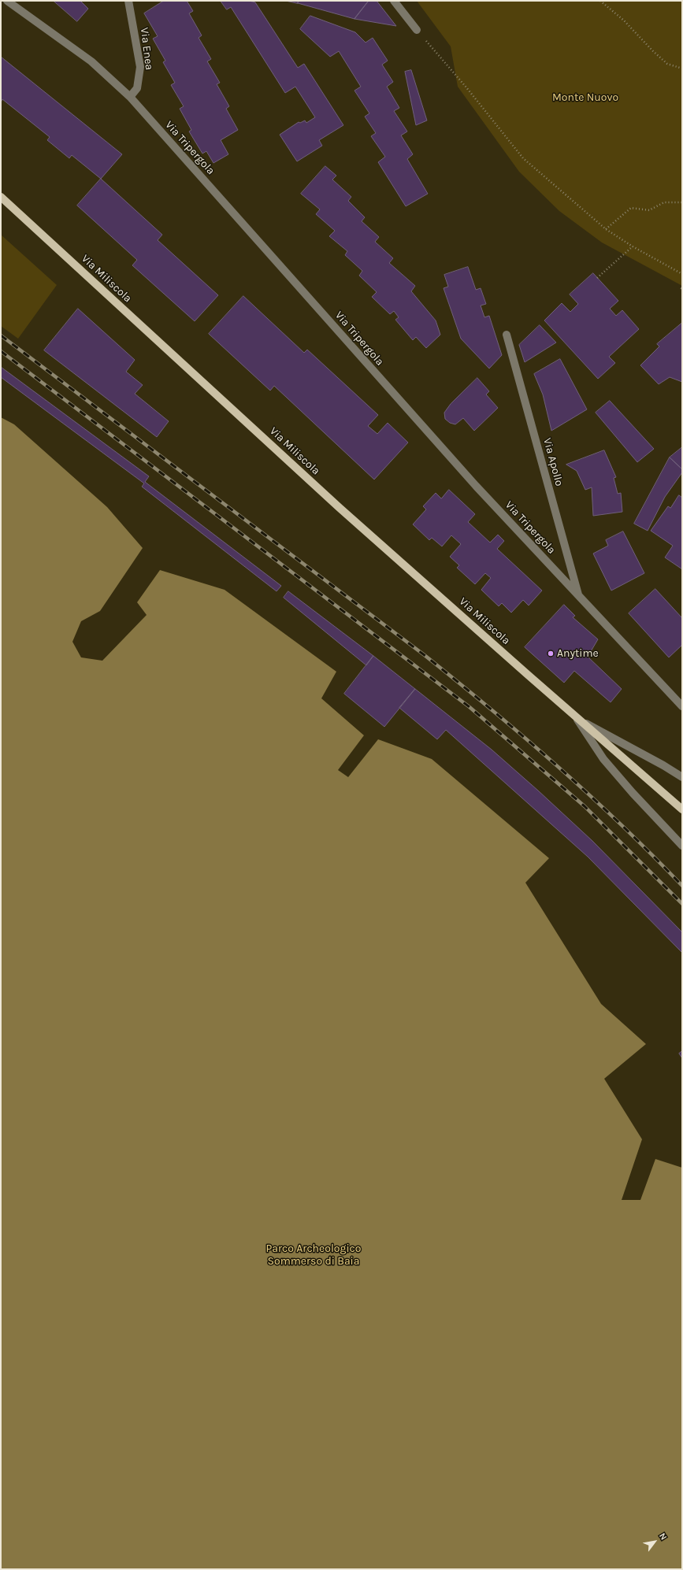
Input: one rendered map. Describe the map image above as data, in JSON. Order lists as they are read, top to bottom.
{
  "streets": {
    "main road": ["Via Miliscola"],
    "street": ["Via Enea", "Via Tripergola", "Via Apollo"]
  },
  "crossings": [
    ["Via Enea", "Via Tripergola"],
    ["Via Tripergola", "Via Apollo"]
  ],
  "parks": ["Monte Nuovo", "Parco Archeologico Sommerso di Baia"],
  "places": ["Anytime"],
  "north": "top right"
}
